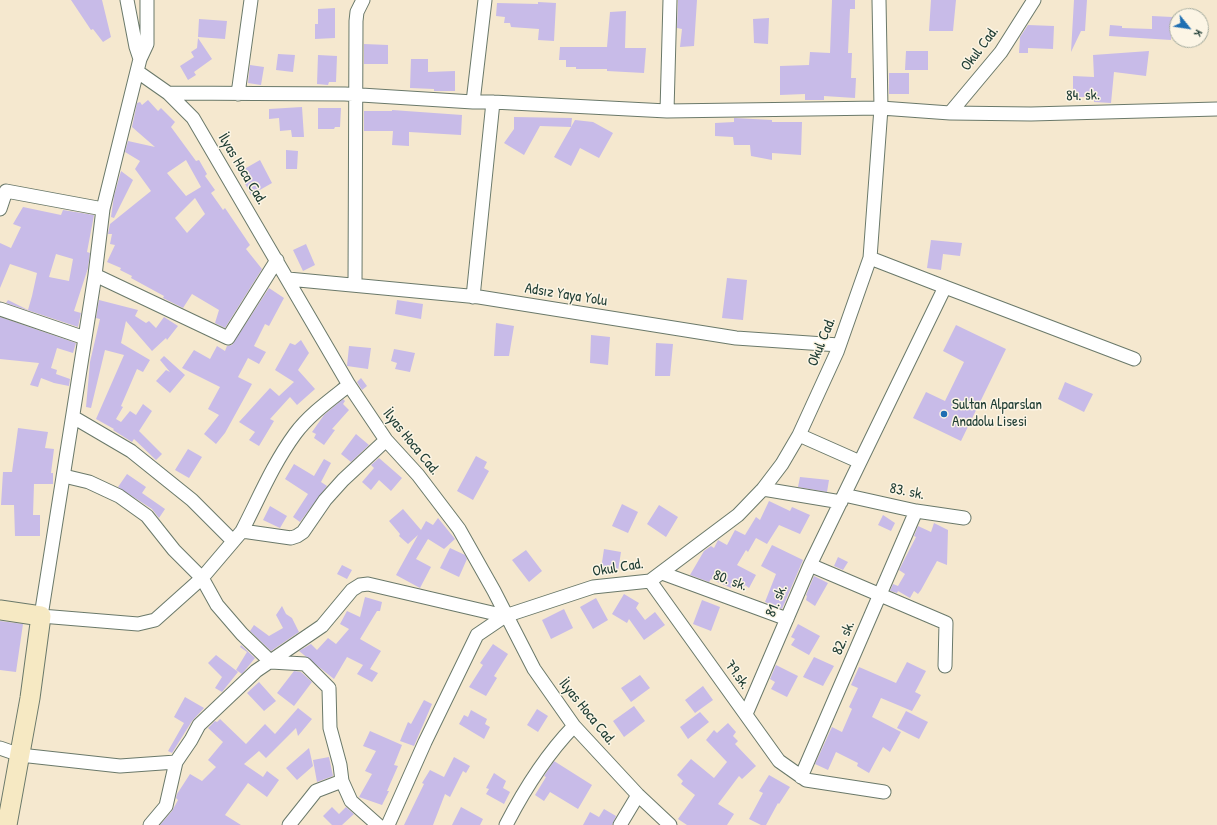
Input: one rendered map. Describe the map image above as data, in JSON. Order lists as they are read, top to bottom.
{
  "streets": {
    "street": [
      "Okul Cad.",
      "84. sk.",
      "İlyas Hoca Cad.",
      "Adsız Yaya Yolu",
      "83. sk.",
      "80. sk.",
      "81. sk.",
      "82. sk.",
      "79.sk."
    ]
  },
  "crossings": [
    ["Okul Cad.", "84. sk."],
    ["Okul Cad.", "İlyas Hoca Cad."],
    ["Okul Cad.", "Adsız Yaya Yolu"],
    ["Okul Cad.", "83. sk."],
    ["Okul Cad.", "80. sk."],
    ["Okul Cad.", "79.sk."],
    ["İlyas Hoca Cad.", "Adsız Yaya Yolu"],
    ["83. sk.", "81. sk."],
    ["83. sk.", "82. sk."],
    ["80. sk.", "81. sk."],
    ["81. sk.", "79.sk."],
    ["82. sk.", "79.sk."]
  ],
  "places": ["Sultan Alparslan Anadolu Lisesi"],
  "north": "bottom right"
}
